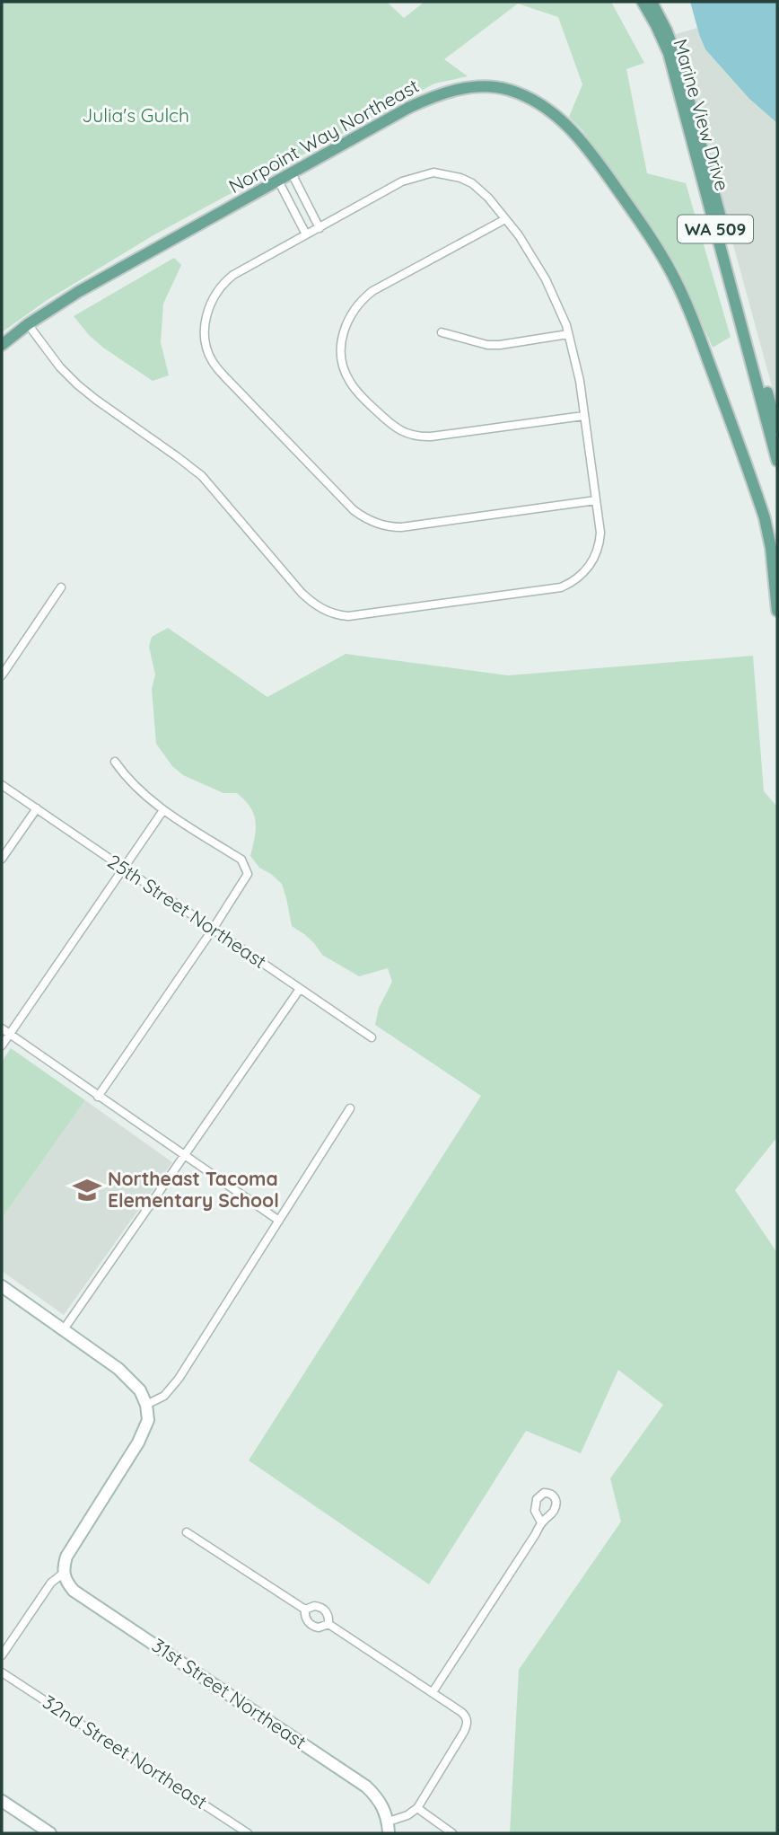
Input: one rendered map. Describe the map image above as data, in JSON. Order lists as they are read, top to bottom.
{
  "streets": {
    "main road": ["Marine View Drive", "Norpoint Way Northeast", "WA 509"],
    "street": ["25th Street Northeast", "31st Street Northeast", "32nd Street Northeast"]
  },
  "parks": ["Julia's Gulch"],
  "places": {
    "school or university": ["Northeast Tacoma Elementary School"]
  }
}
